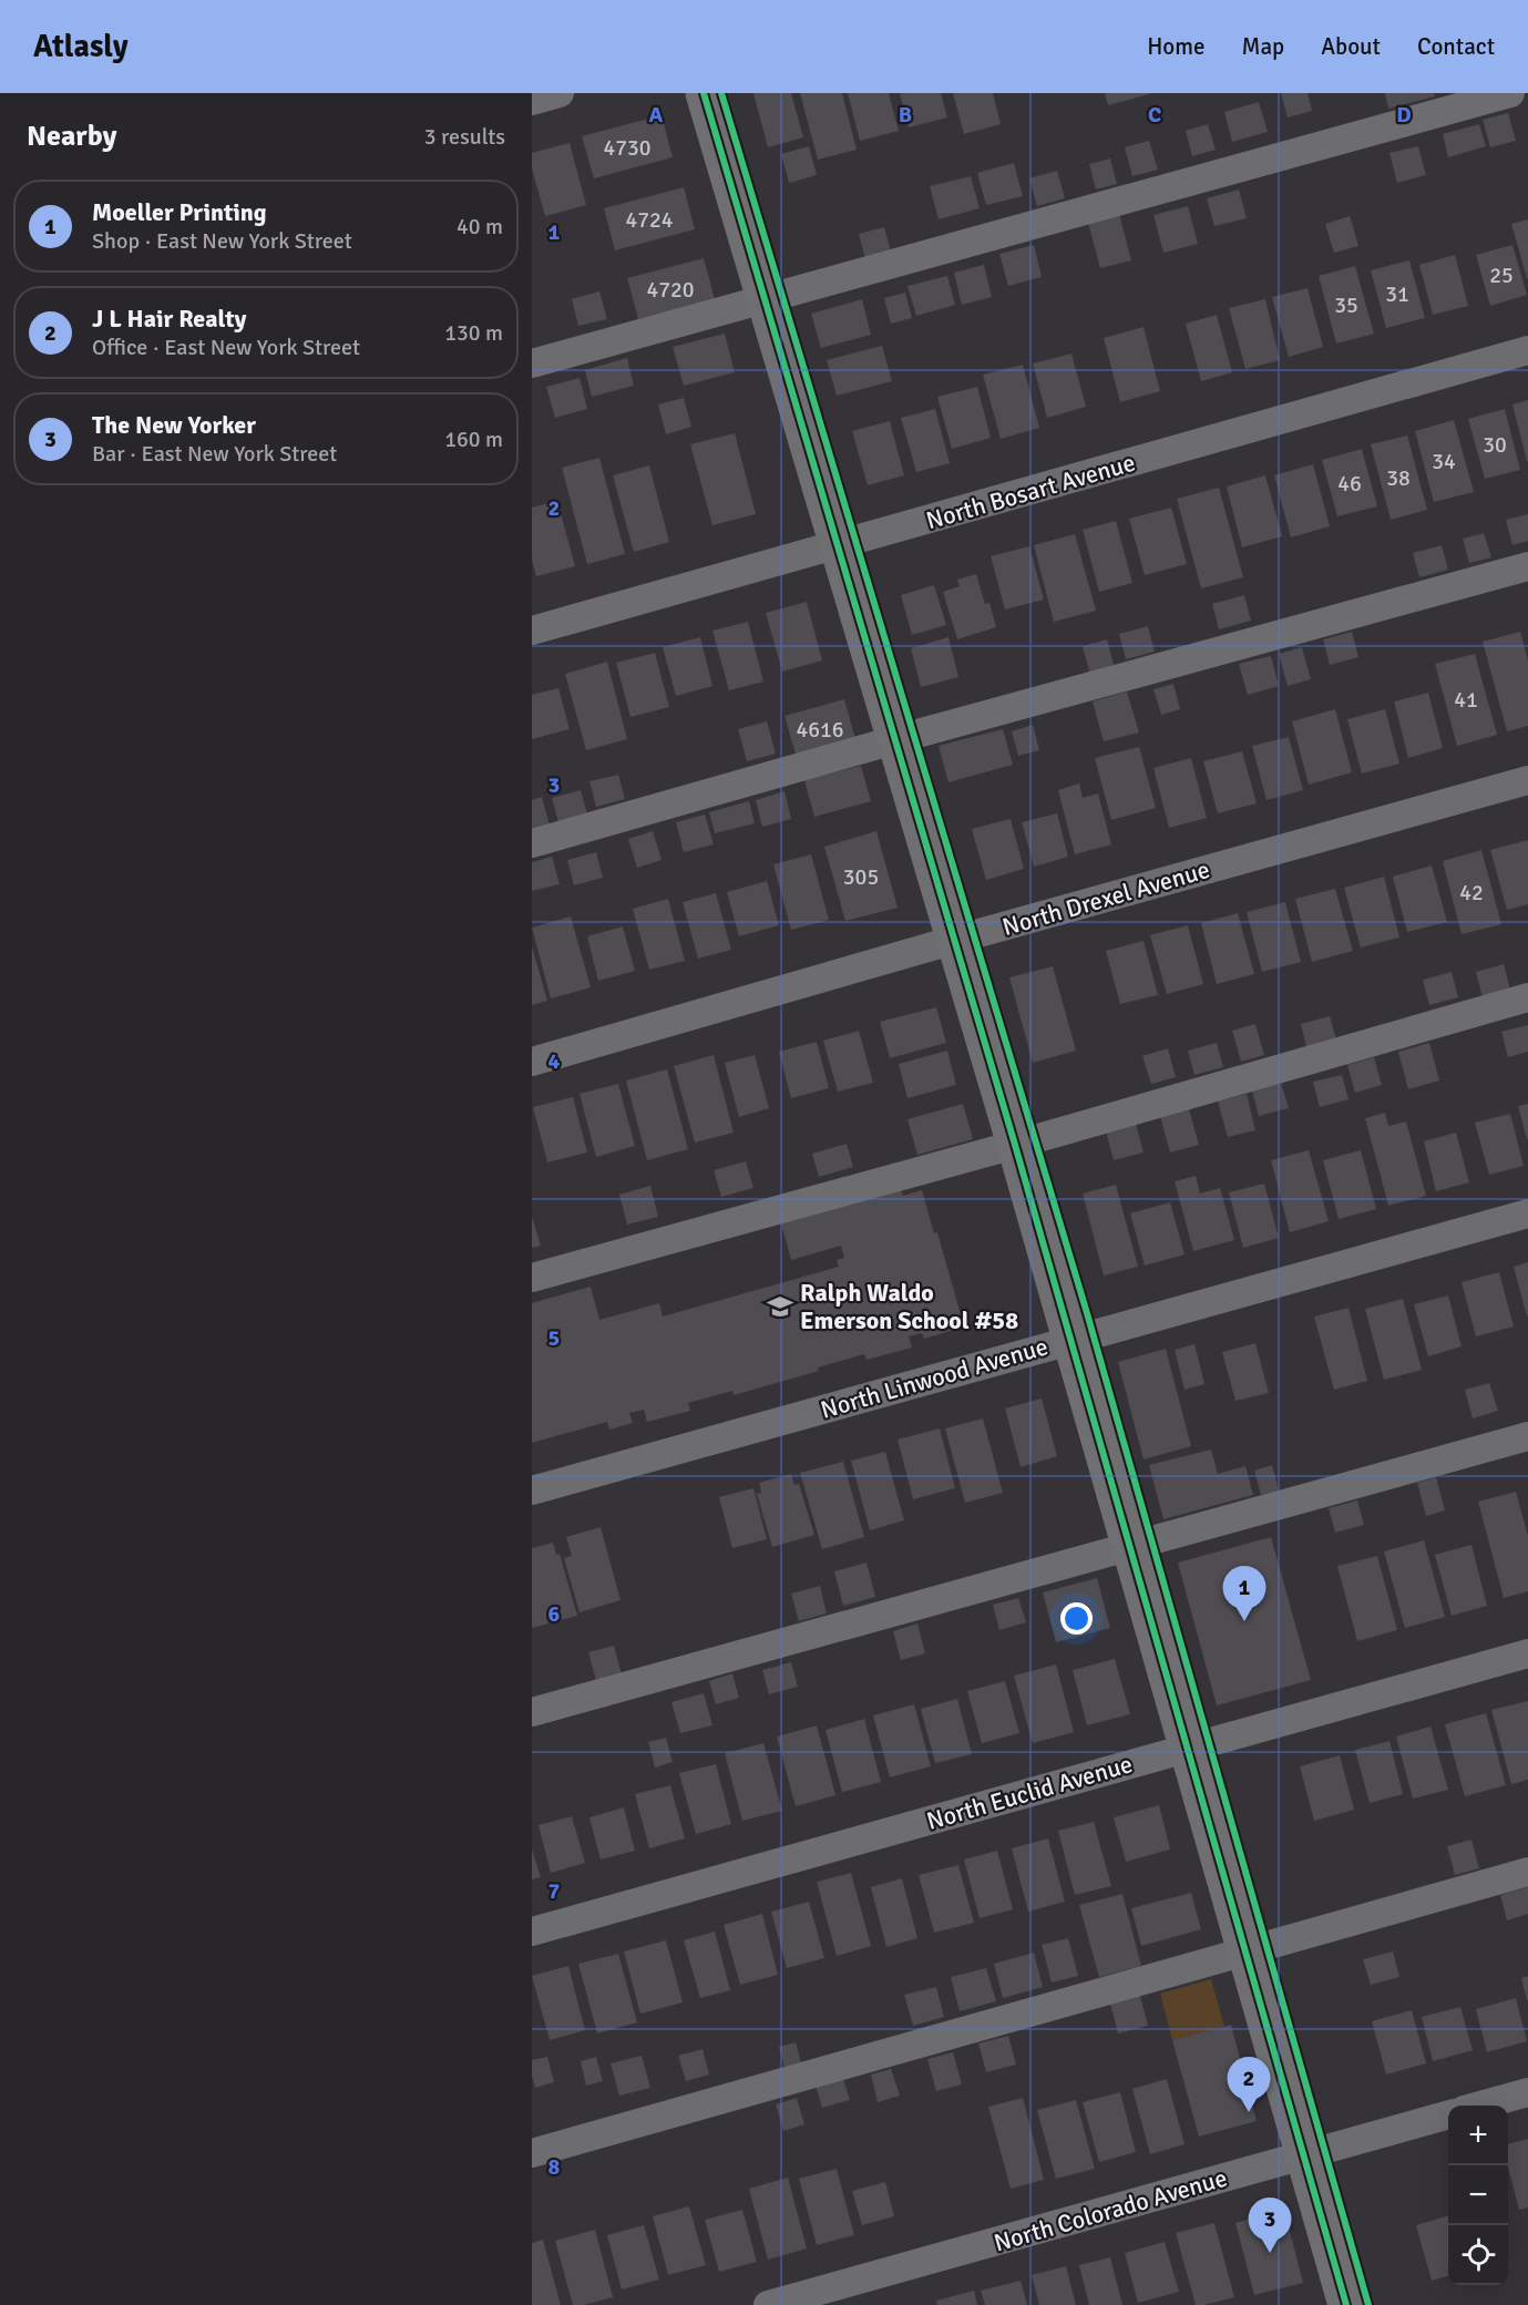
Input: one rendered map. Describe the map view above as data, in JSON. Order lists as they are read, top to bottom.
{
  "streets": {
    "street": [
      "North Bosart Avenue",
      "North Drexel Avenue",
      "North Linwood Avenue",
      "North Euclid Avenue",
      "North Colorado Avenue"
    ]
  },
  "places": {
    "school or university": ["Ralph Waldo Emerson School #58"]
  },
  "house_numbers": [
    "4730",
    "4724",
    "25",
    "4720",
    "31",
    "35",
    "30",
    "34",
    "38",
    "46",
    "41",
    "4616",
    "305",
    "42"
  ],
  "page": {
    "header": "Atlasly",
    "nav": [
      "Home",
      "Map",
      "About",
      "Contact"
    ],
    "heading": ["Nearby", "3 results"],
    "list": [
      {
        "mark": "1",
        "name": "Moeller Printing",
        "note": "Shop · East New York Street",
        "value": "40 m"
      },
      {
        "mark": "2",
        "name": "J L Hair Realty",
        "note": "Office · East New York Street",
        "value": "130 m"
      },
      {
        "mark": "3",
        "name": "The New Yorker",
        "note": "Bar · East New York Street",
        "value": "160 m"
      }
    ],
    "pins": ["1", "2", "3"],
    "map_buttons": ["+", "−"]
  },
  "grid": {
    "columns": [
      "A",
      "B",
      "C",
      "D"
    ],
    "rows": [
      "1",
      "2",
      "3",
      "4",
      "5",
      "6",
      "7",
      "8"
    ]
  }
}
